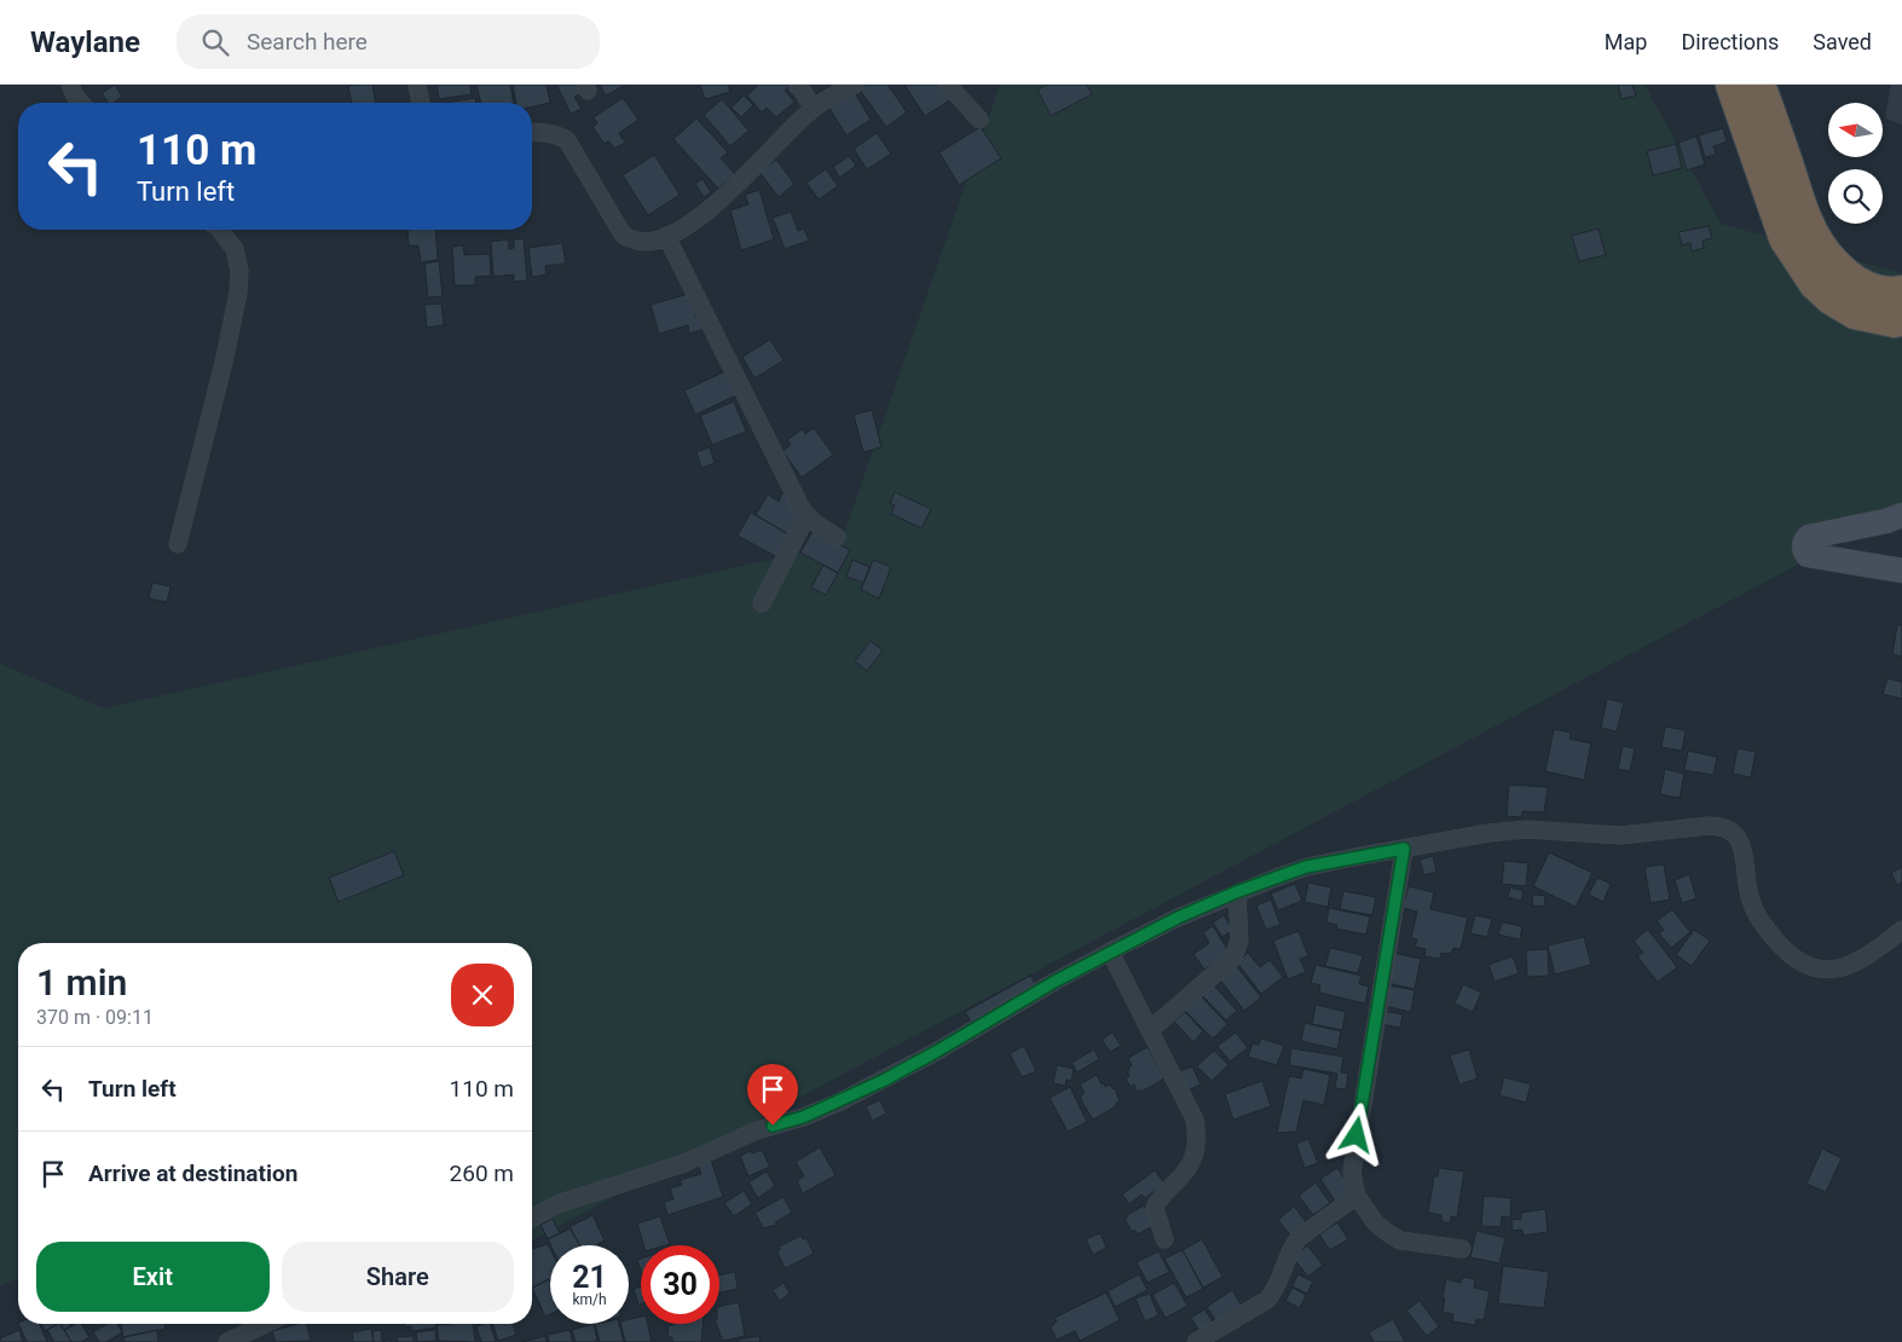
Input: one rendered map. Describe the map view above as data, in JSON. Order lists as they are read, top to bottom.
{
  "north": "left",
  "page": {
    "header": "Waylane",
    "search": "Search here",
    "nav": ["Map", "Directions", "Saved"],
    "turn": ["110 m", "Turn left"],
    "heading": ["1 min", "370 m · 09:11"],
    "list": [
      {
        "name": "Turn left",
        "value": "110 m"
      },
      {
        "name": "Arrive at destination",
        "value": "260 m"
      }
    ],
    "buttons": ["Exit", "Share"],
    "speed": "21 km/h",
    "limit": "30"
  }
}
